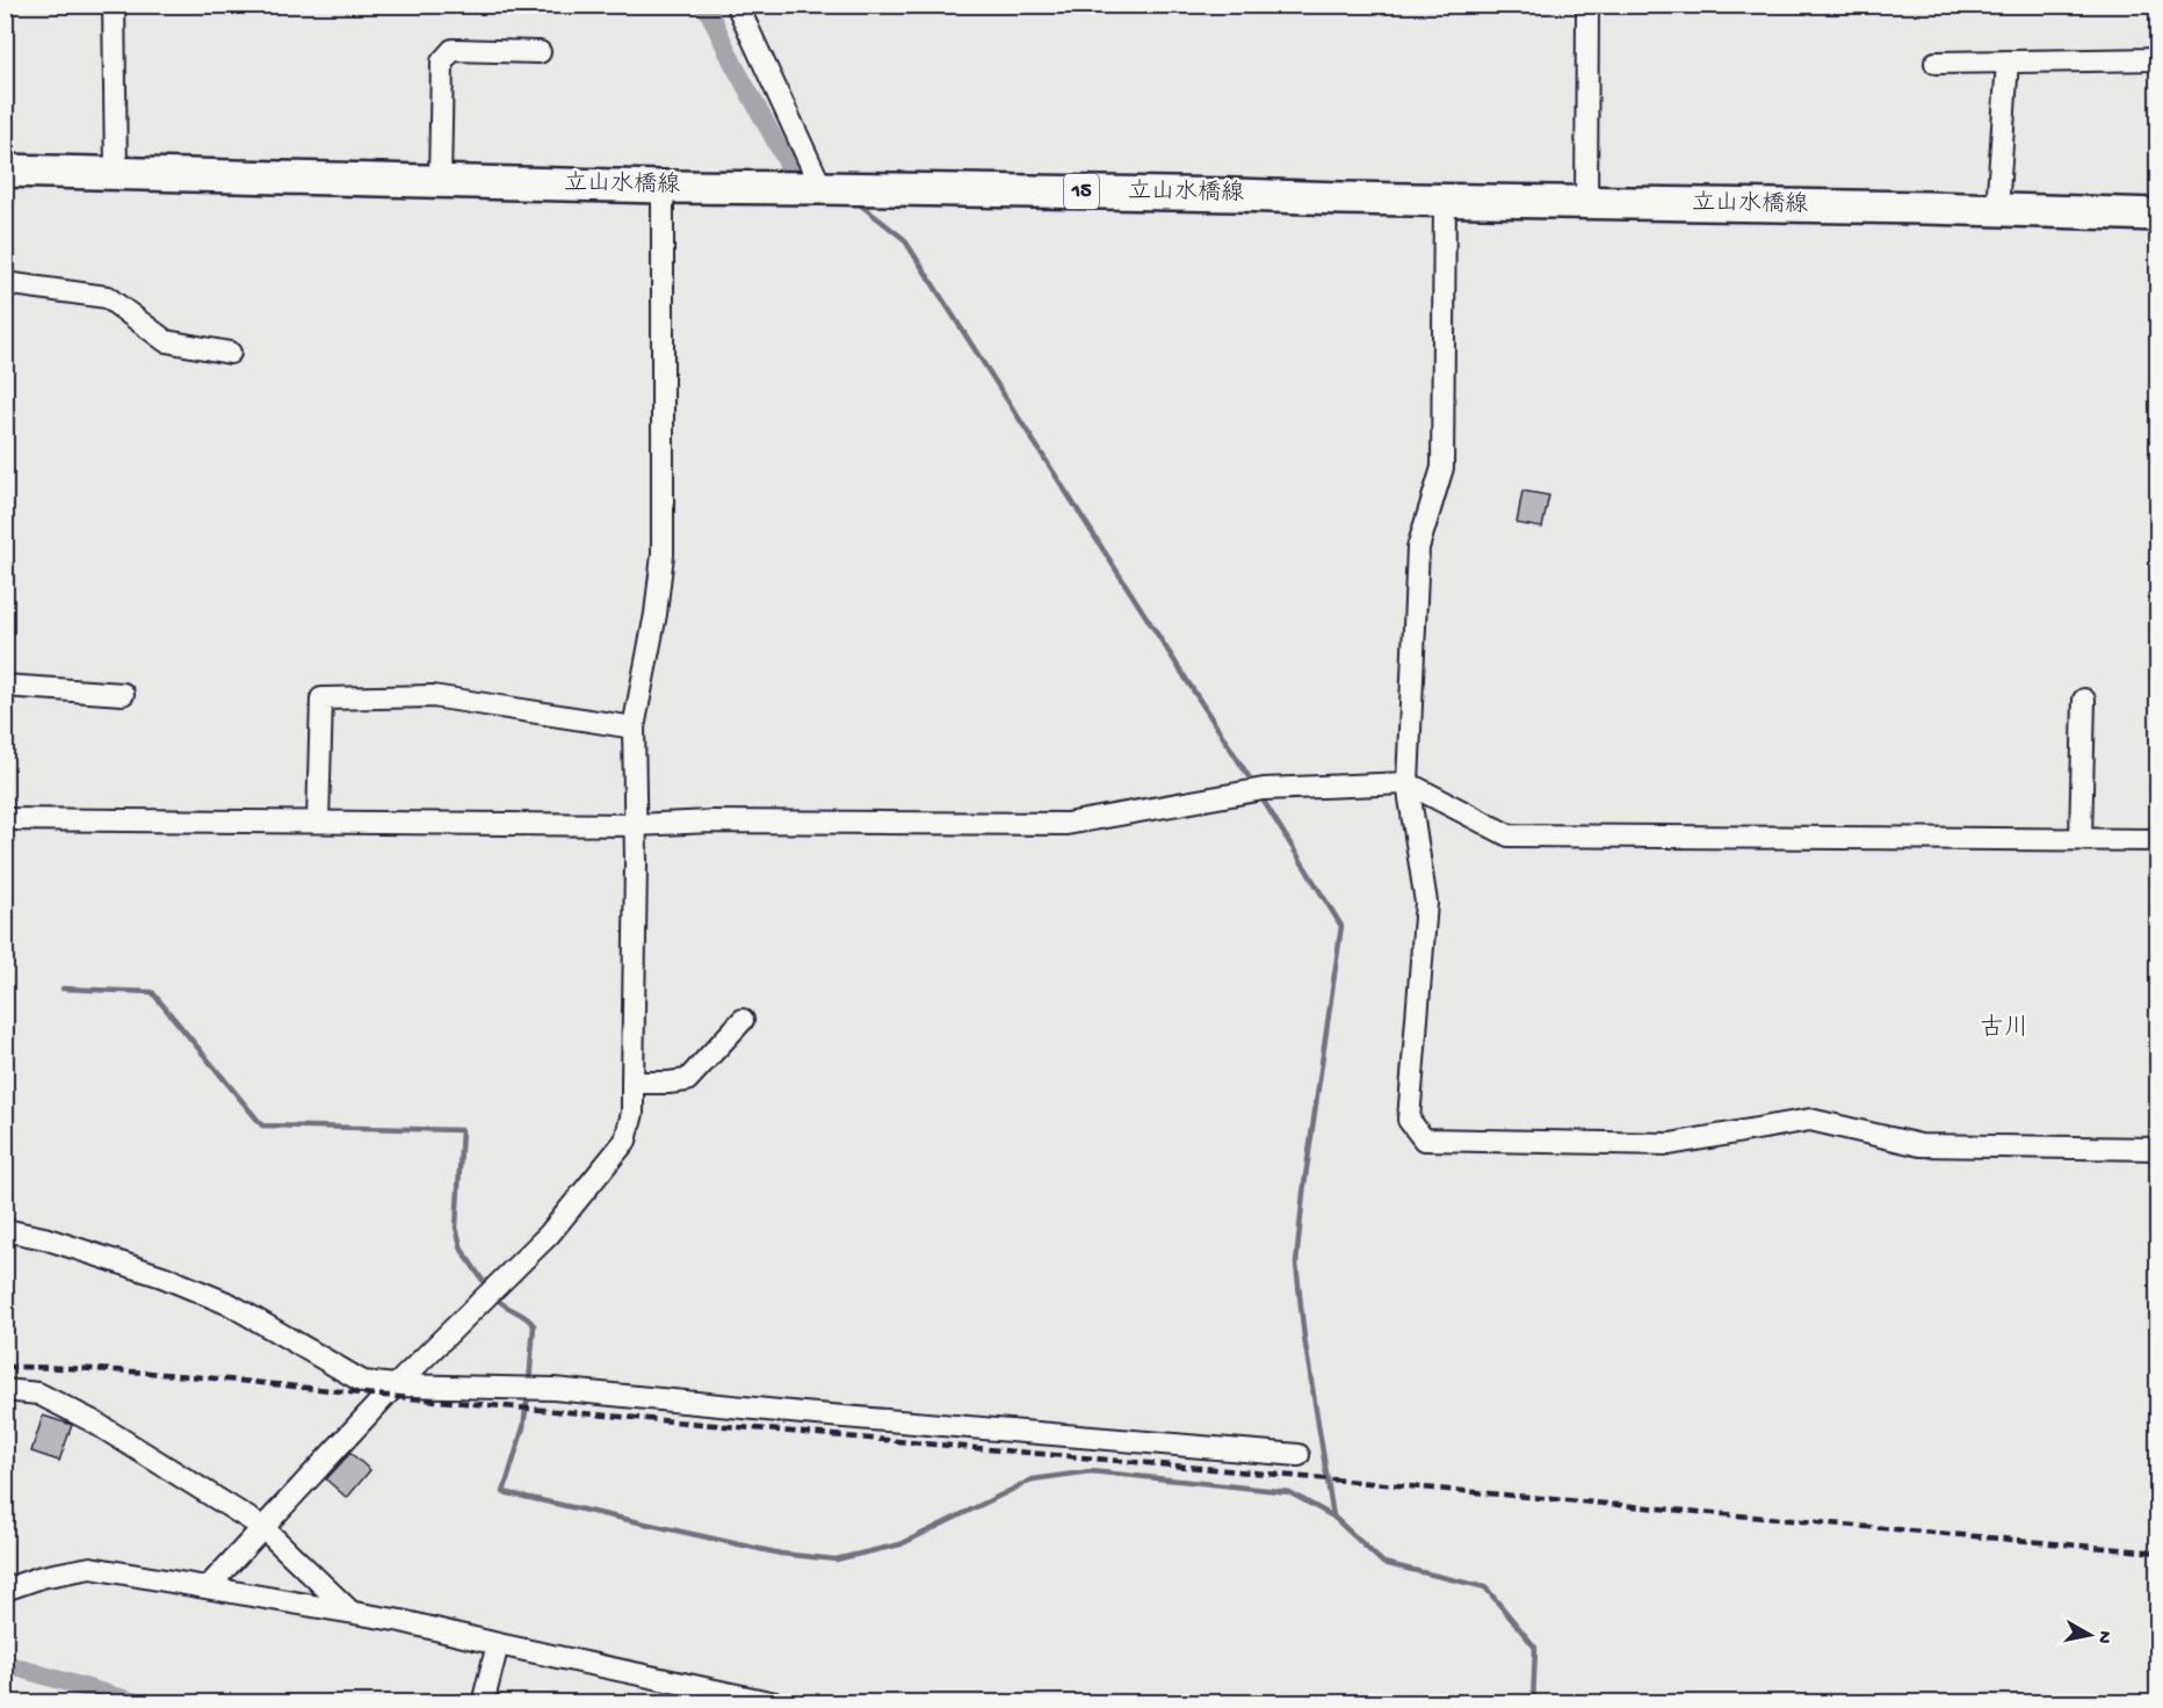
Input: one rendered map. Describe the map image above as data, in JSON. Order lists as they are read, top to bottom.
{
  "streets": {
    "main road": ["立山水橋線", "15"]
  },
  "districts": ["古川"],
  "north": "right"
}
